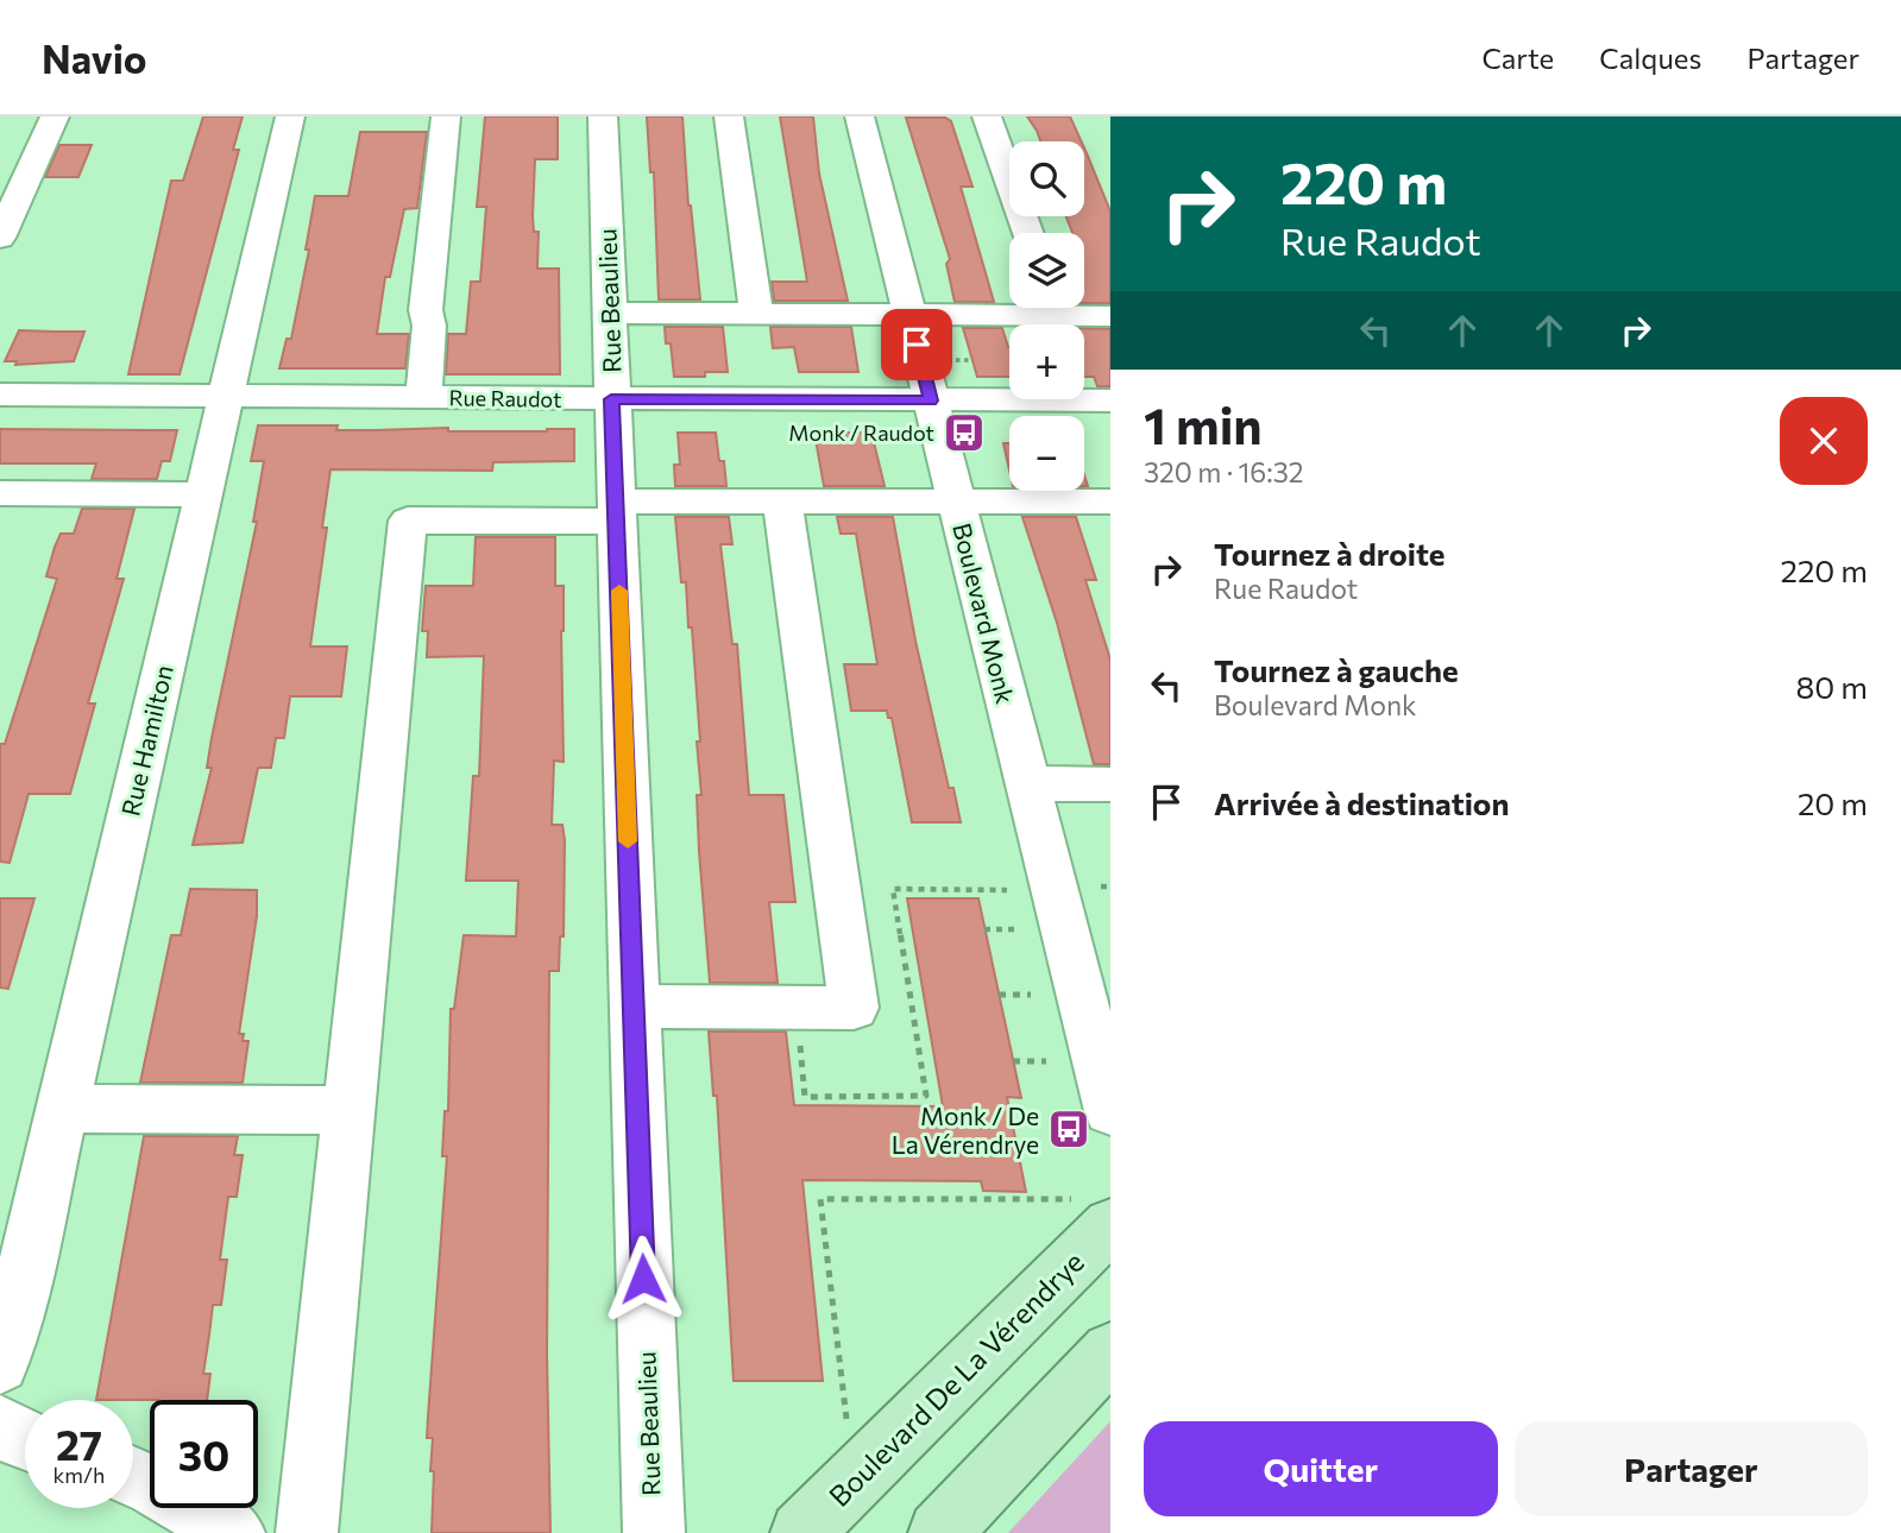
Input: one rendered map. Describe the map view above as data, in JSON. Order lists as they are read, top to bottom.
{
  "streets": {
    "main road": ["Boulevard De La Vérendrye"],
    "street": [
      "Rue Beaulieu",
      "Rue Raudot",
      "Boulevard Monk",
      "Rue Hamilton"
    ]
  },
  "crossings": [
    ["Rue Beaulieu", "Rue Raudot"],
    ["Rue Raudot", "Boulevard Monk"],
    ["Rue Raudot", "Rue Hamilton"]
  ],
  "places": {
    "bus stop": ["Monk / Raudot", "Monk / De La Vérendrye"]
  },
  "page": {
    "header": "Navio",
    "nav": ["Carte", "Calques", "Partager"],
    "turn": ["220 m", "Rue Raudot"],
    "map_buttons": ["+", "−"],
    "heading": ["1 min", "320 m · 16:32"],
    "list": [
      {
        "name": "Tournez à droite",
        "note": "Rue Raudot",
        "value": "220 m"
      },
      {
        "name": "Tournez à gauche",
        "note": "Boulevard Monk",
        "value": "80 m"
      },
      {
        "name": "Arrivée à destination",
        "value": "20 m"
      }
    ],
    "speed": "27 km/h",
    "limit": "30",
    "buttons": ["Quitter", "Partager"]
  }
}
